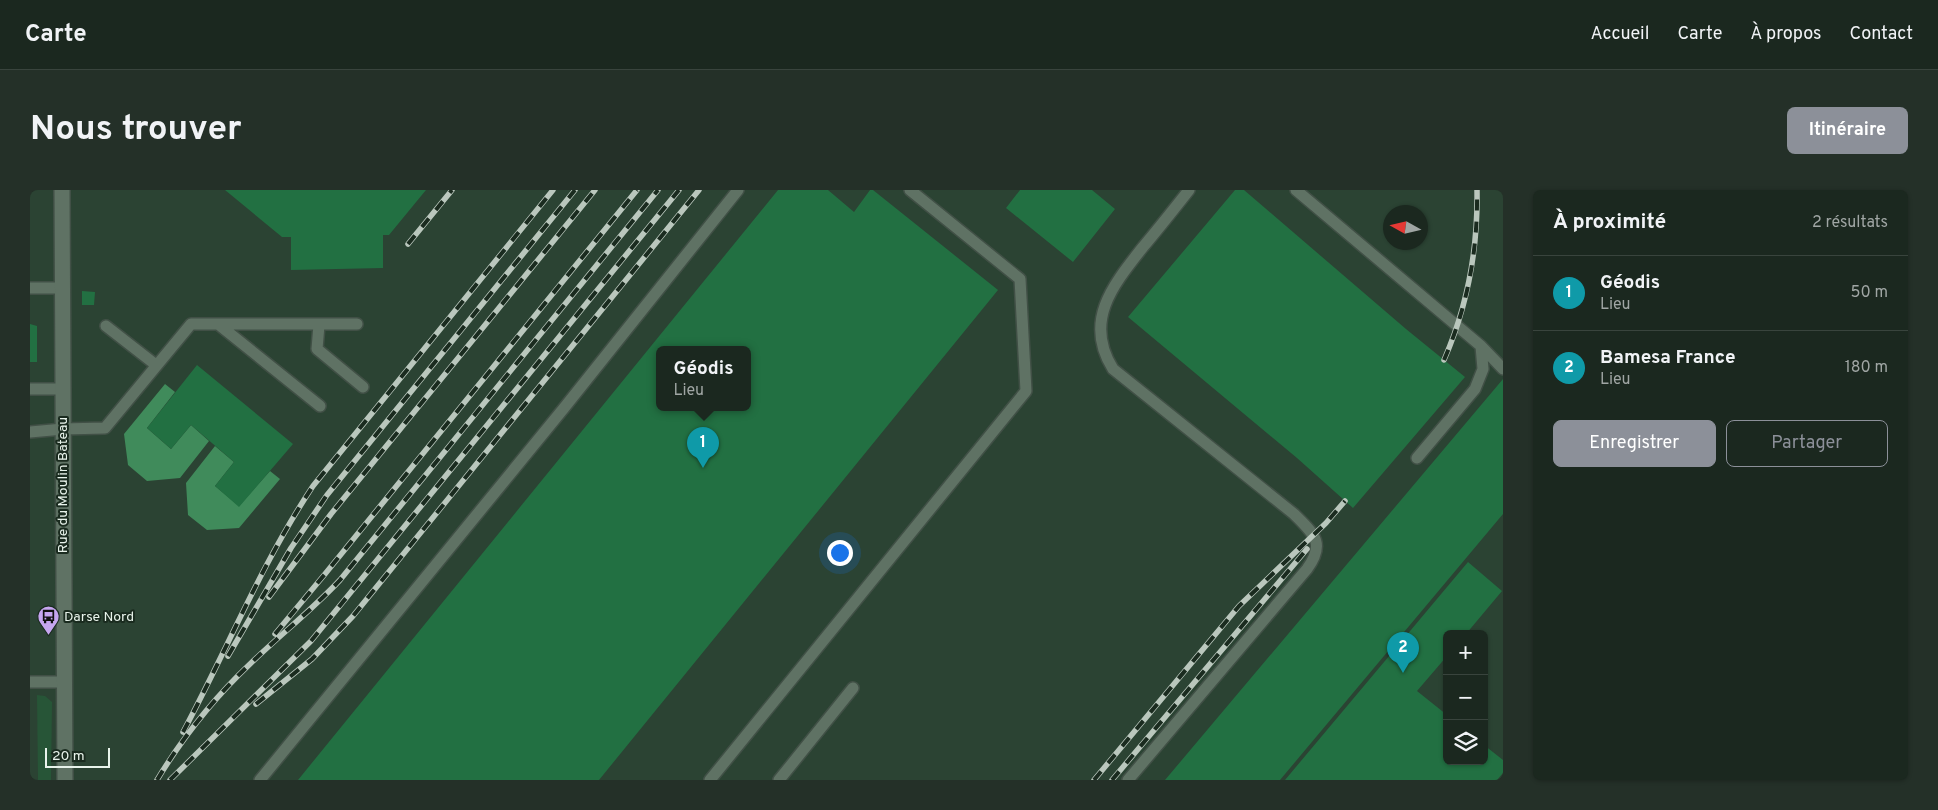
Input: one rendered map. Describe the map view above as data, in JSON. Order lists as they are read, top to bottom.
{
  "streets": {
    "street": ["Rue du Moulin Bateau"]
  },
  "places": {
    "bus stop": ["Darse Nord"]
  },
  "scale_bar": "20 m",
  "north": "left",
  "page": {
    "header": "Carte",
    "nav": [
      "Accueil",
      "Carte",
      "À propos",
      "Contact"
    ],
    "buttons": [
      "Itinéraire",
      ["Enregistrer", "Partager"]
    ],
    "title": "Nous trouver",
    "heading": ["À proximité", "2 résultats"],
    "list": [
      {
        "mark": "1",
        "name": "Géodis",
        "note": "Lieu",
        "value": "50 m"
      },
      {
        "mark": "2",
        "name": "Bamesa France",
        "note": "Lieu",
        "value": "180 m"
      }
    ],
    "popup": ["Géodis", "Lieu"],
    "pins": ["1", "2"],
    "map_buttons": ["+", "−"],
    "scale": "20 m"
  }
}
